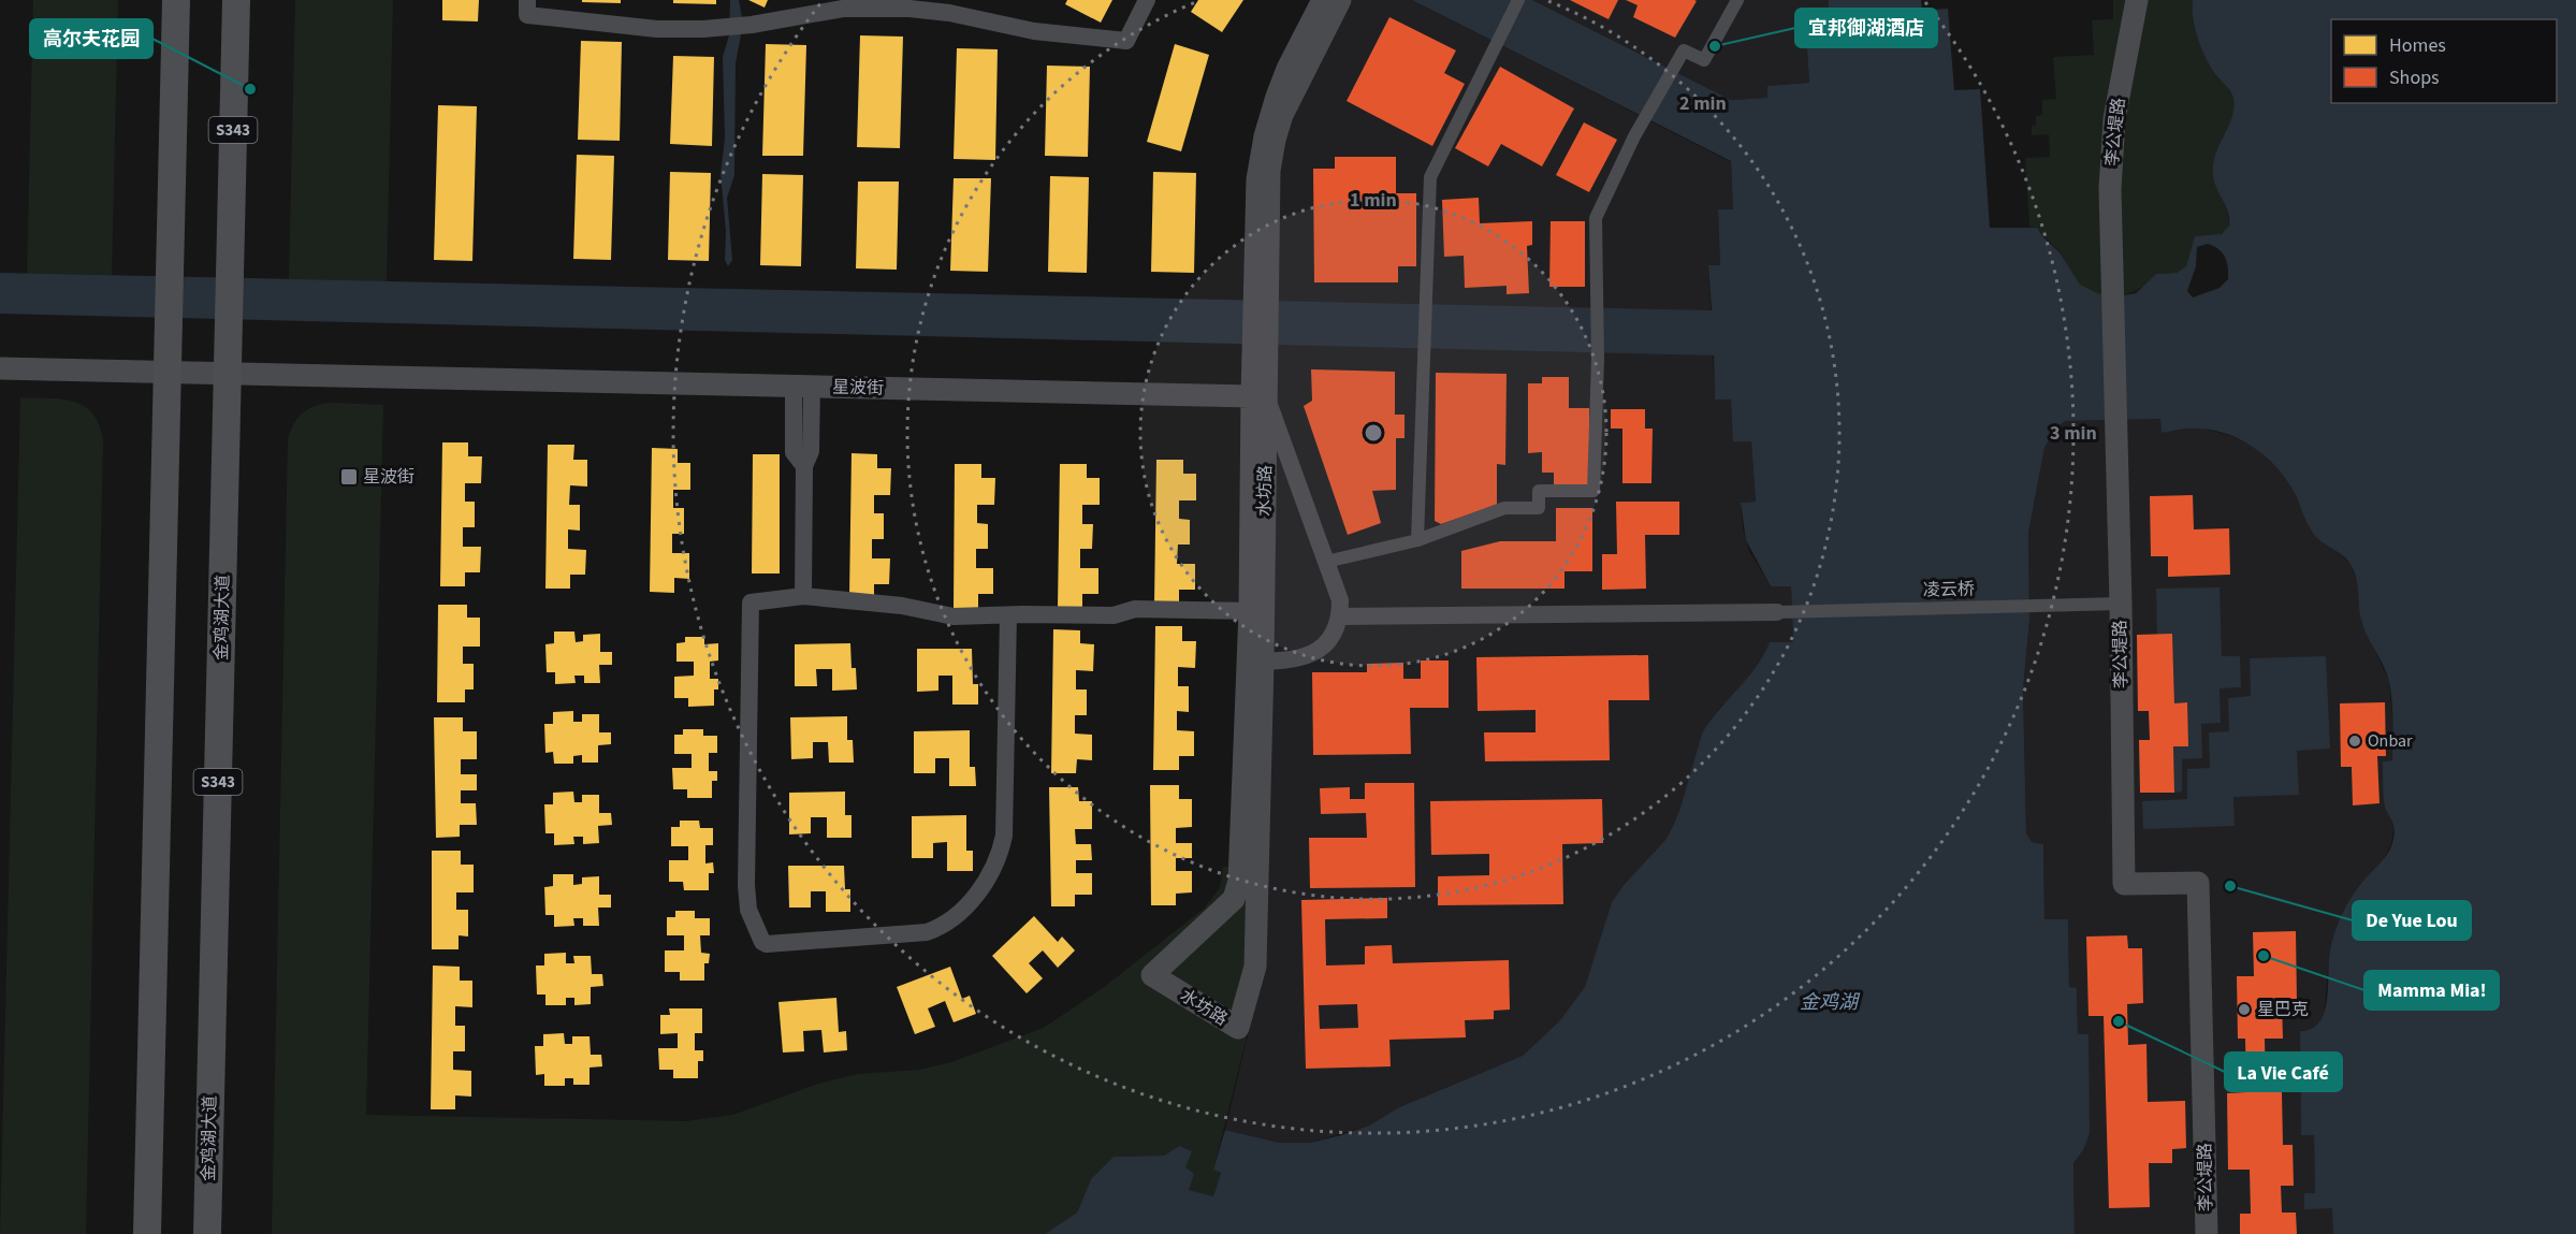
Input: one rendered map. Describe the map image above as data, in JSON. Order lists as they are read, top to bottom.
{
  "streets": {
    "main road": ["S343", "金鸡湖大道"],
    "street": [
      "李公堤路",
      "星波街",
      "水坊路",
      "凌云桥"
    ]
  },
  "crossings": [
    ["李公堤路", "凌云桥"],
    ["星波街", "水坊路"],
    ["星波街", "金鸡湖大道"]
  ],
  "water": ["金鸡湖"],
  "places": {
    "other": [
      "宜邦御湖酒店",
      "高尔夫花园",
      "Onbar",
      "De Yue Lou",
      "Mamma Mia!",
      "星巴克",
      "La Vie Café"
    ],
    "transit": ["星波街"]
  },
  "legend": ["Homes", "Shops"],
  "rings": ["2 min", "1 min", "3 min"]
}
